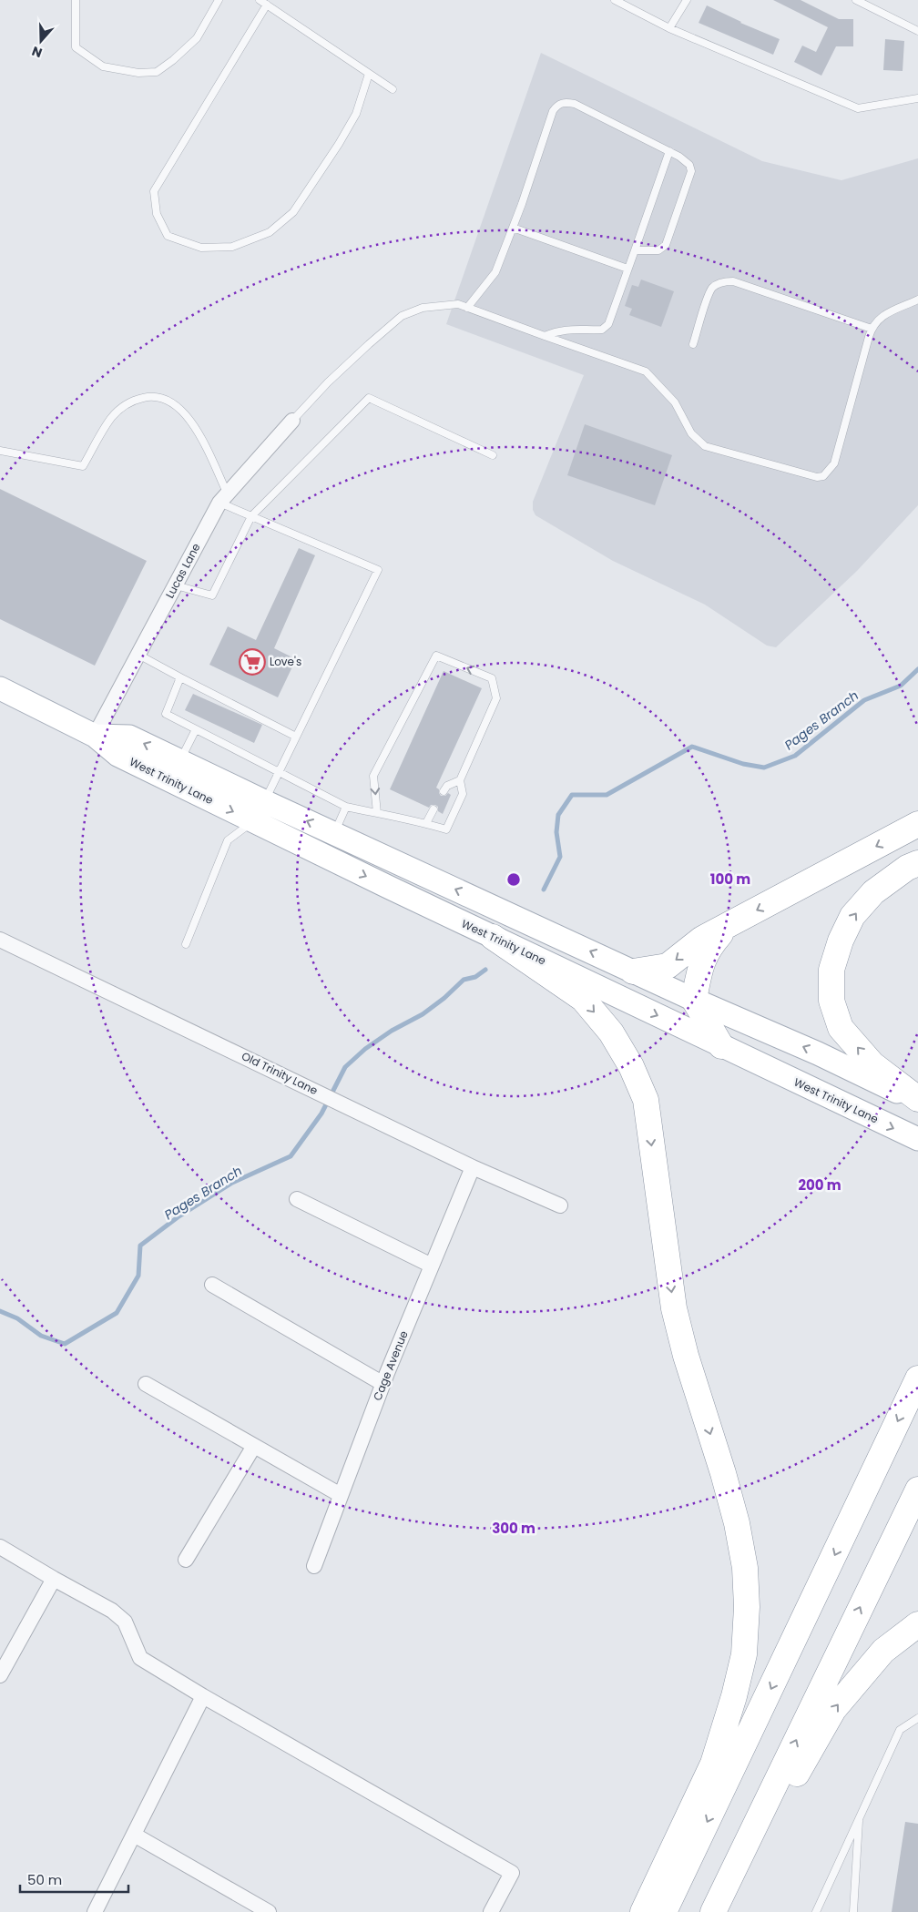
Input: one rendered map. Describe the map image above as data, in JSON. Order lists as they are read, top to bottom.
{
  "streets": {
    "main road": ["West Trinity Lane"],
    "street": ["Lucas Lane", "Old Trinity Lane", "Cage Avenue"]
  },
  "crossings": [
    ["Lucas Lane", "West Trinity Lane"],
    ["Old Trinity Lane", "Cage Avenue"]
  ],
  "water": ["Pages Branch"],
  "places": {
    "supermarket": ["Love's"]
  },
  "scale_bar": "50 m",
  "north": "bottom",
  "rings": ["100 m", "200 m", "300 m"]
}
